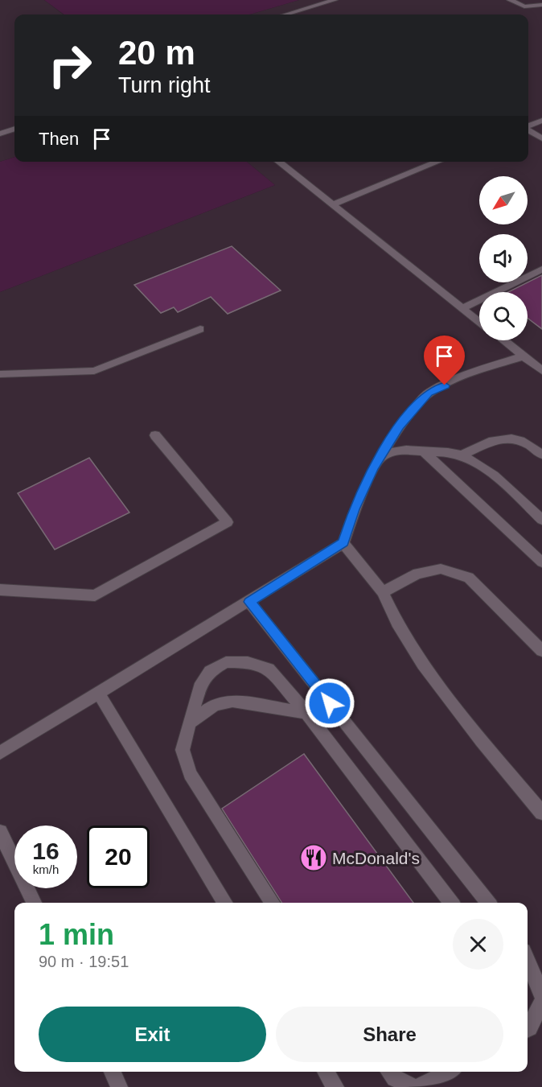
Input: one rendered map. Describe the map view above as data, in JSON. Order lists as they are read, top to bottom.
{
  "places": {
    "restaurant": ["McDonald's"]
  },
  "north": "bottom left",
  "page": {
    "turn": ["20 m", "Turn right"],
    "then": "Then",
    "speed": "16 km/h",
    "limit": "20",
    "heading": ["1 min", "90 m · 19:51"],
    "buttons": ["Exit", "Share"]
  }
}
